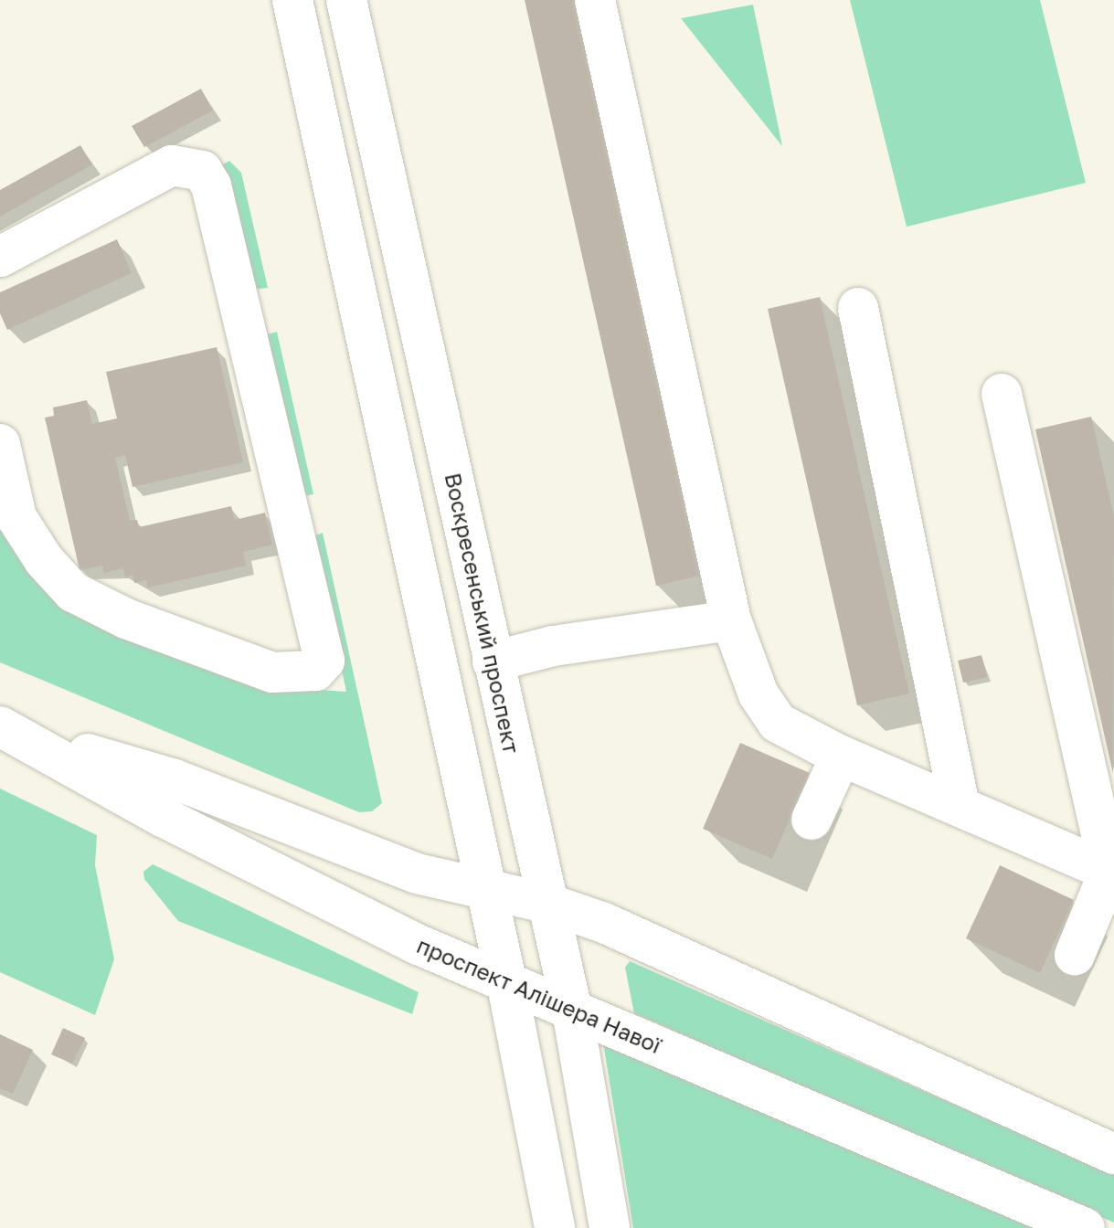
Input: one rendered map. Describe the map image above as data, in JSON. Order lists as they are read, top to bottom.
{
  "streets": {
    "main road": ["Воскресенський проспект", "проспект Алішера Навої"]
  },
  "crossings": [
    ["Воскресенський проспект", "проспект Алішера Навої"]
  ]
}
